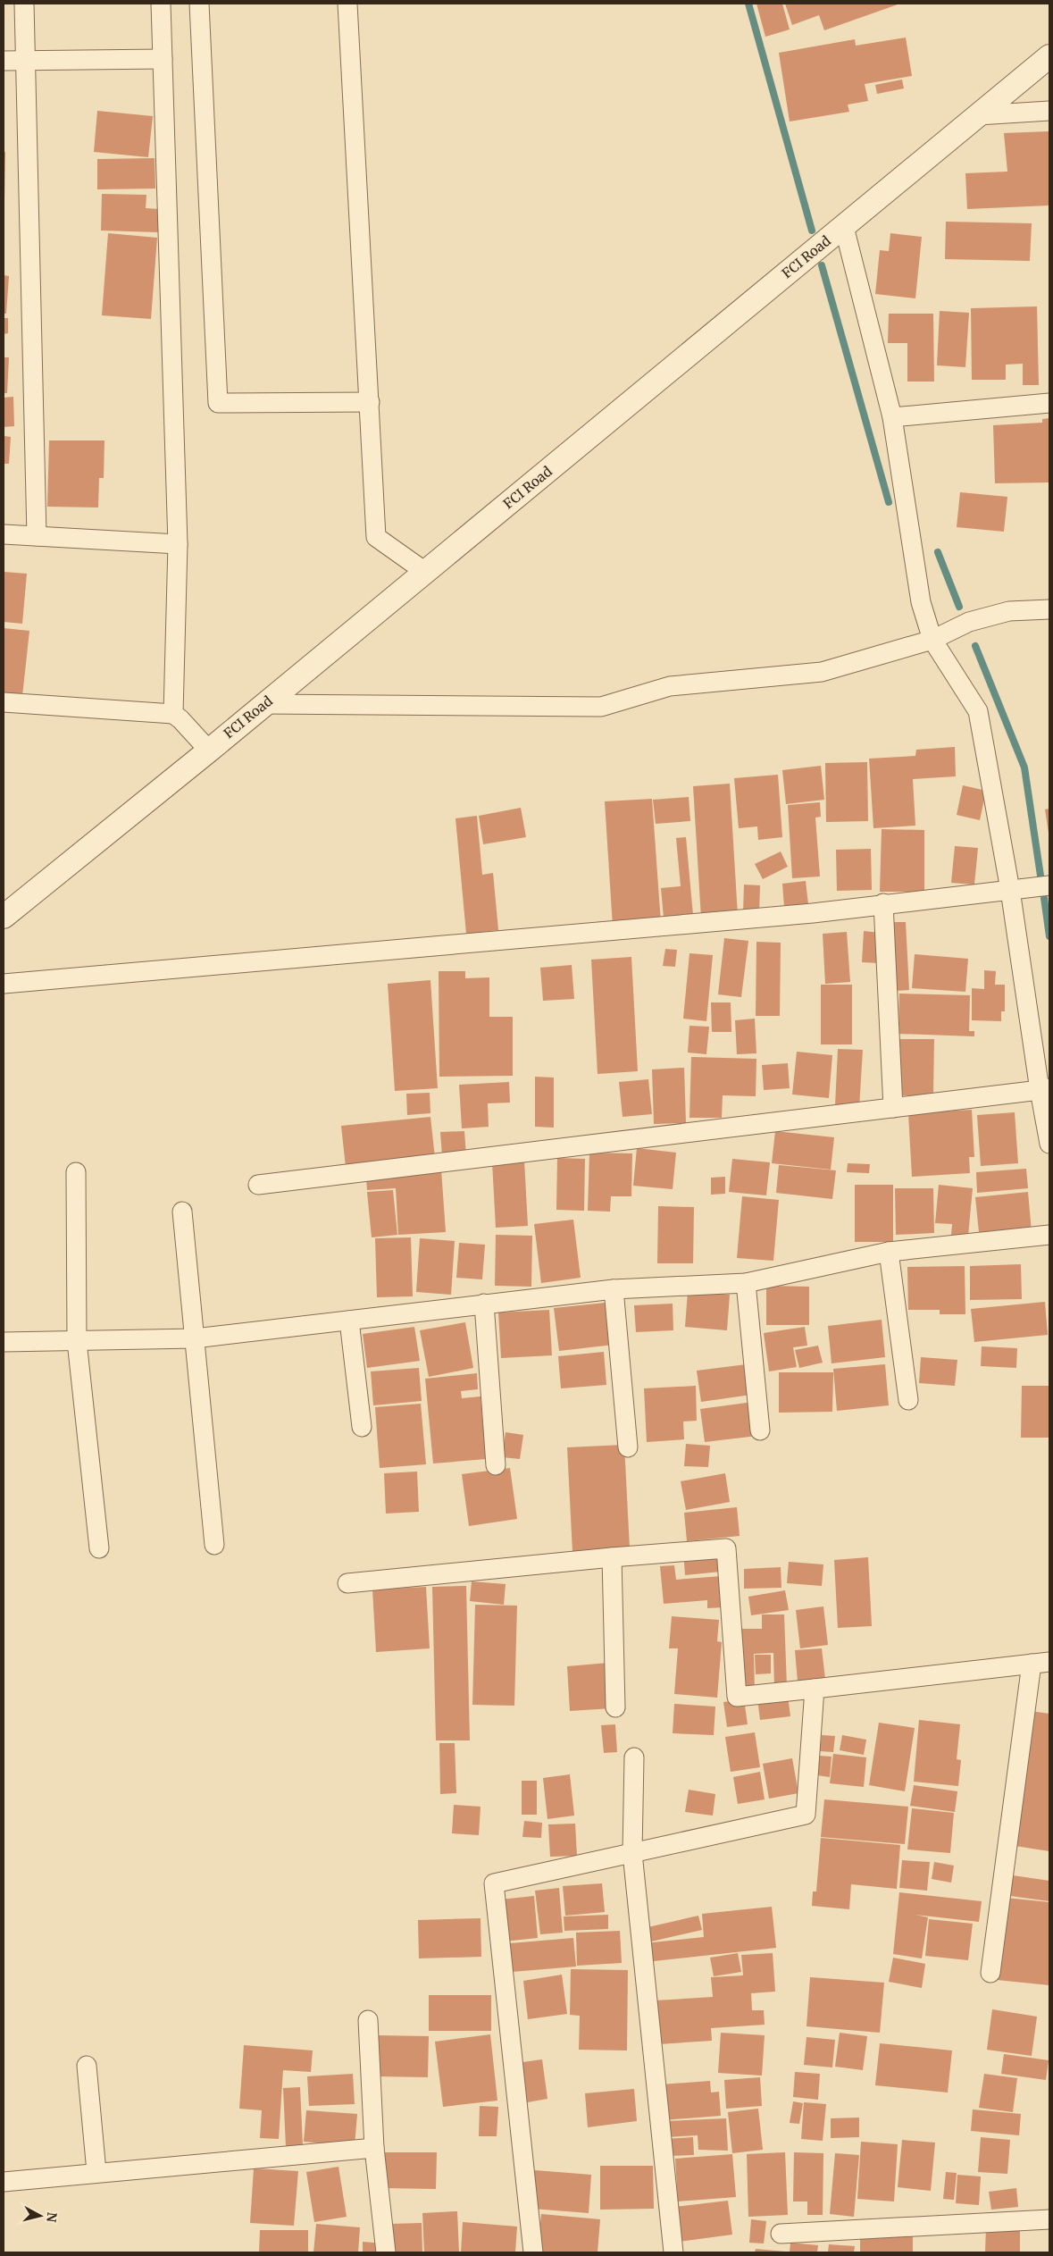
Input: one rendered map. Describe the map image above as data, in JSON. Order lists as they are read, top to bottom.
{
  "streets": {
    "street": ["FCI Road"]
  },
  "north": "right"
}
